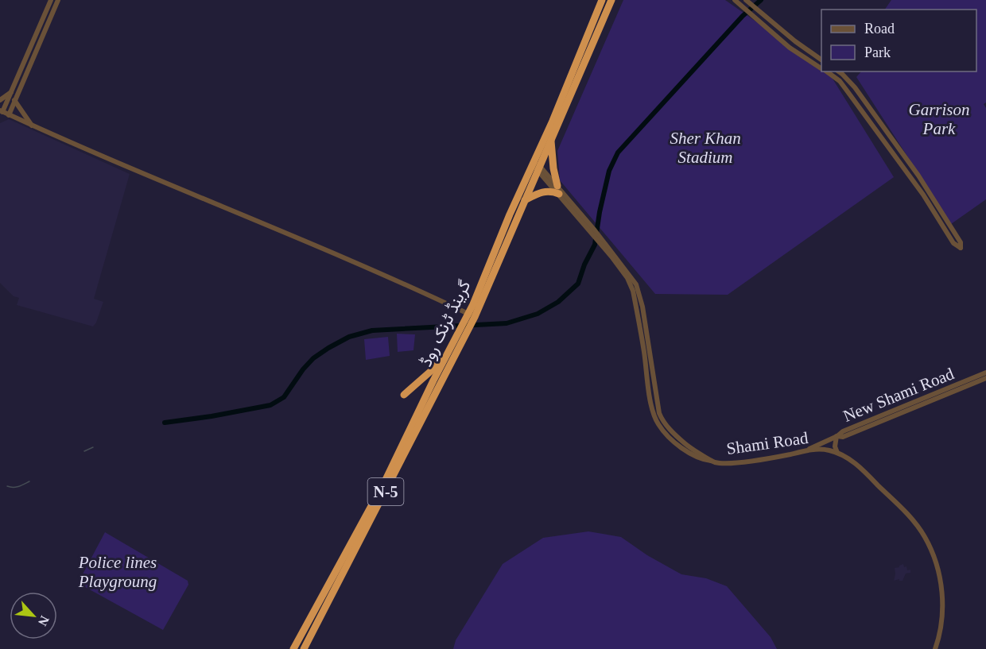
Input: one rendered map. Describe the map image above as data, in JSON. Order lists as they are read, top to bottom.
{
  "streets": {
    "highway": ["گرینڈ ٹرنک روڈ", "N-5"],
    "street": ["New Shami Road", "Shami Road"]
  },
  "crossings": [
    ["گرینڈ ٹرنک روڈ", "Shami Road"]
  ],
  "parks": ["Garrison Park", "Sher Khan Stadium", "Police lines Playgroung"],
  "legend": ["Road", "Park"],
  "north": "bottom right"
}
